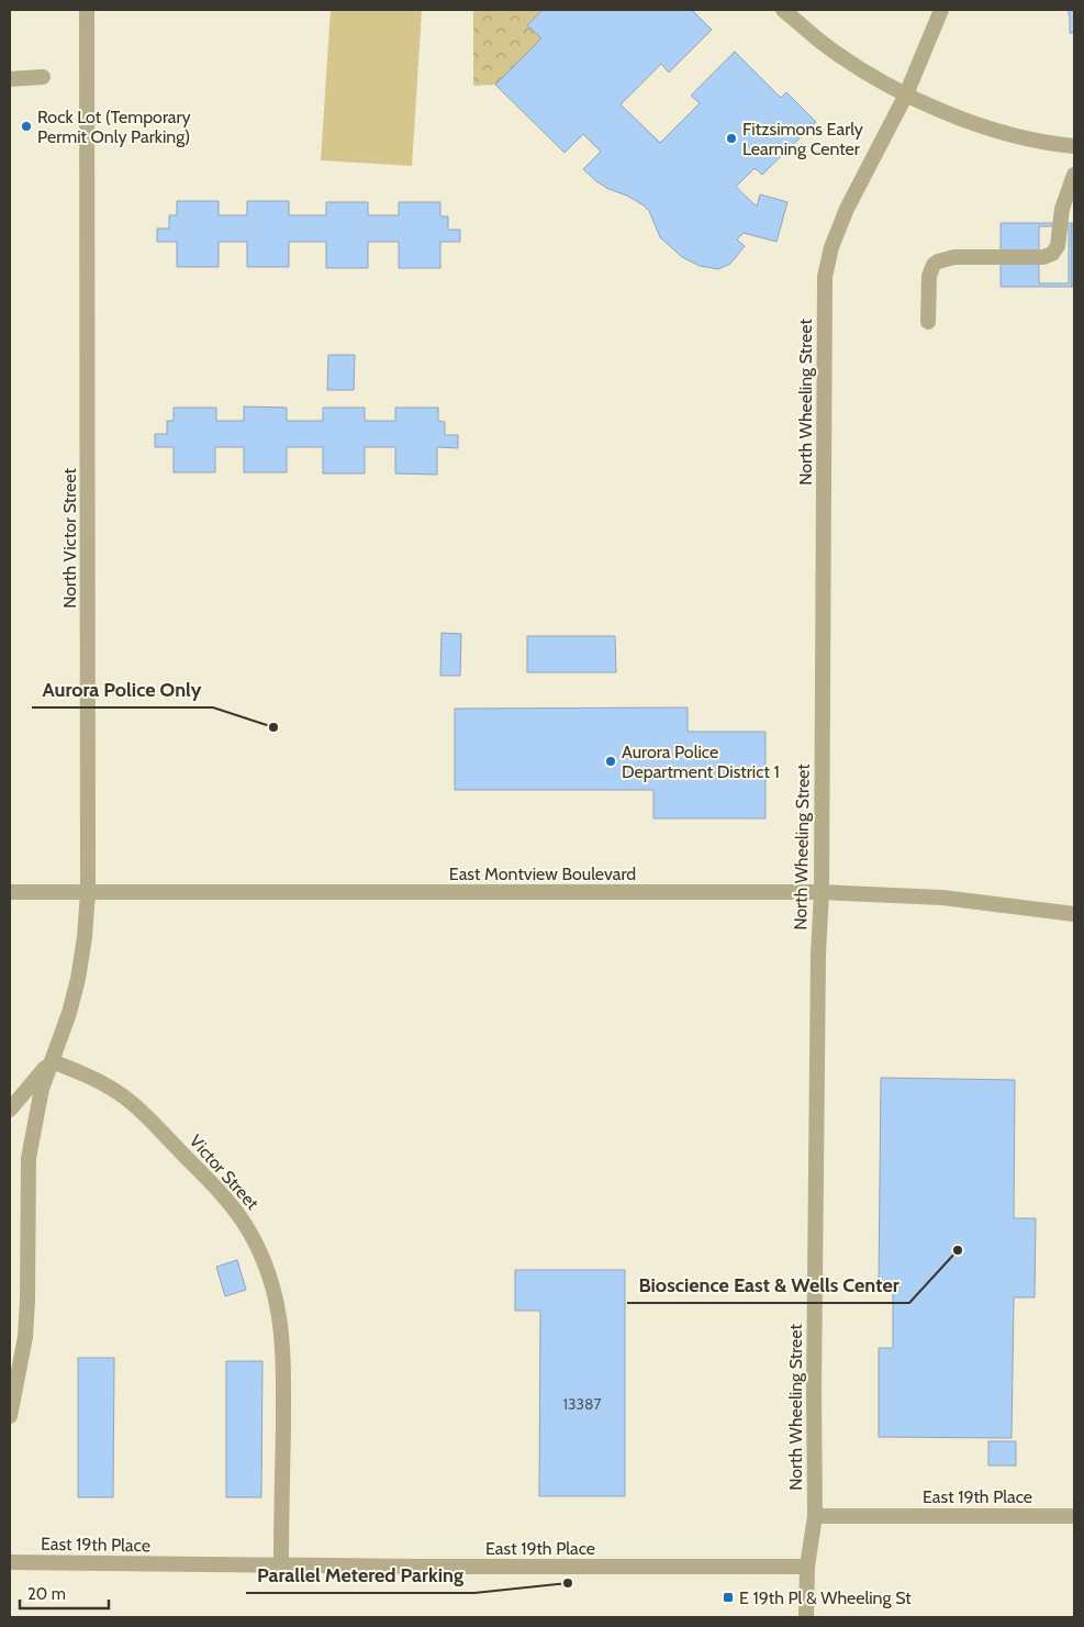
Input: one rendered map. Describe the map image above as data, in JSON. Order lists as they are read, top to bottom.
{
  "streets": {
    "street": [
      "North Wheeling Street",
      "North Victor Street",
      "East Montview Boulevard",
      "Victor Street",
      "East 19th Place"
    ]
  },
  "crossings": [
    ["North Wheeling Street", "East Montview Boulevard"],
    ["North Wheeling Street", "East 19th Place"],
    ["North Victor Street", "East Montview Boulevard"],
    ["North Victor Street", "Victor Street"],
    ["Victor Street", "East 19th Place"]
  ],
  "places": {
    "other": [
      "Rock Lot (Temporary Permit Only Parking)",
      "Fitzsimons Early Learning Center",
      "Aurora Police Only",
      "Aurora Police Department District 1",
      "Bioscience East & Wells Center",
      "Parallel Metered Parking"
    ],
    "transit": ["E 19th Pl & Wheeling St"]
  },
  "house_numbers": ["13387"],
  "scale_bar": "20 m"
}
